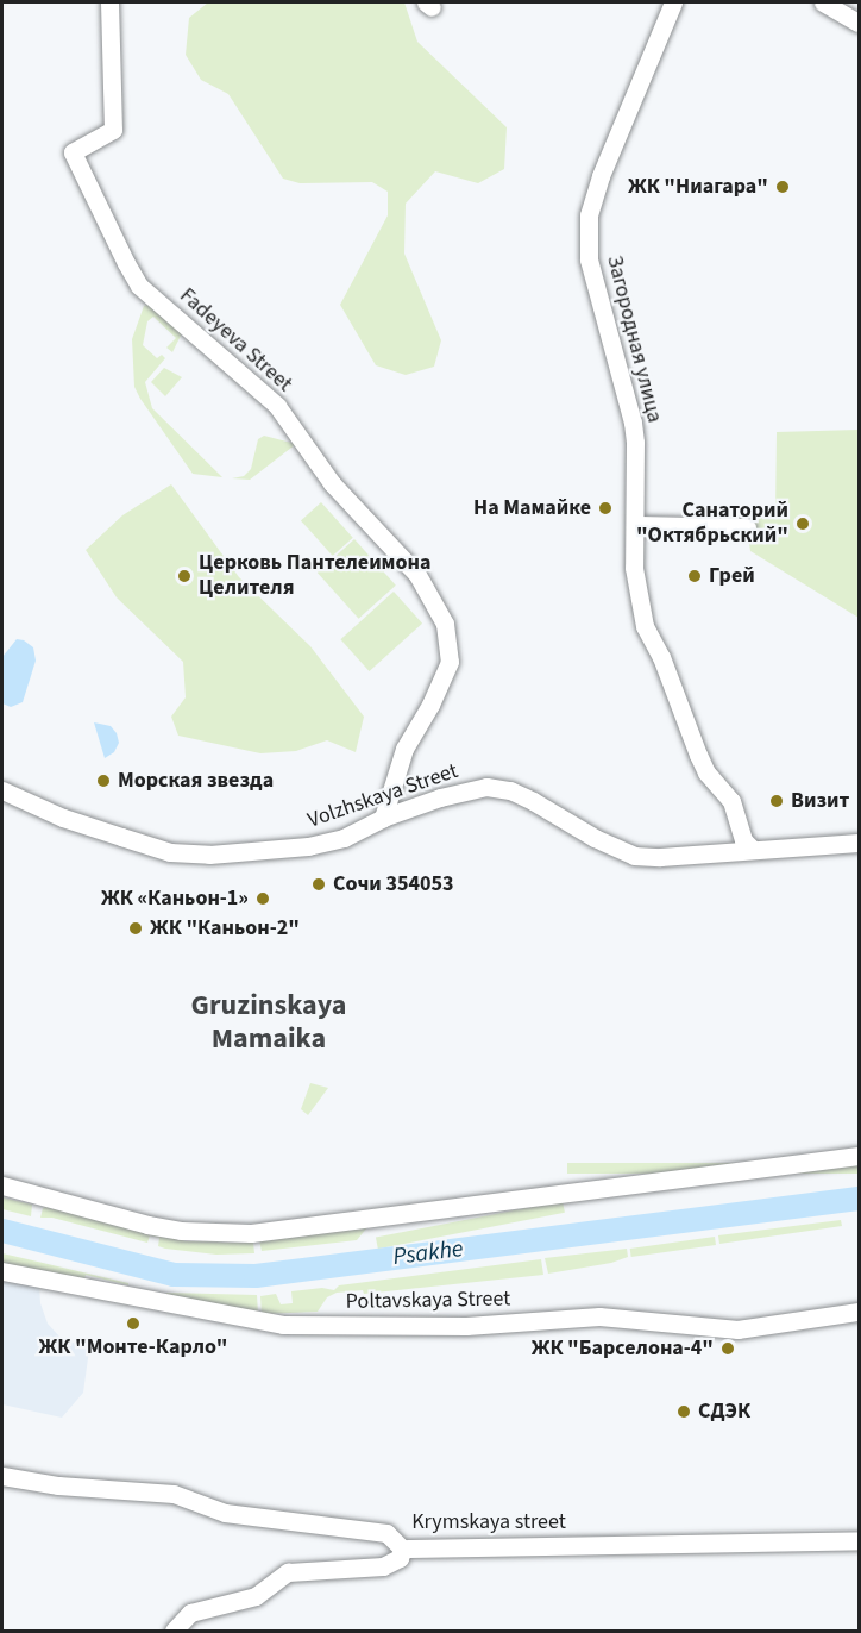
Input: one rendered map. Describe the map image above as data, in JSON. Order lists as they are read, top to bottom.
{
  "streets": {
    "street": [
      "Загородная улица",
      "Fadeyeva Street",
      "Volzhskaya Street",
      "Poltavskaya Street",
      "Krymskaya street"
    ]
  },
  "crossings": [
    ["Загородная улица", "Volzhskaya Street"],
    ["Fadeyeva Street", "Volzhskaya Street"]
  ],
  "districts": ["Gruzinskaya Mamaika"],
  "water": ["Psakhe"],
  "places": [
    "ЖК \"Ниагара\"",
    "На Мамайке",
    "Санаторий \"Октябрьский\"",
    "Церковь Пантелеимона Целителя",
    "Грей",
    "Морская звезда",
    "Визит",
    "Сочи 354053",
    "ЖК «Каньон-1»",
    "ЖК \"Каньон-2\"",
    "ЖК \"Монте-Карло\"",
    "ЖК \"Барселона-4\"",
    "СДЭК"
  ]
}
